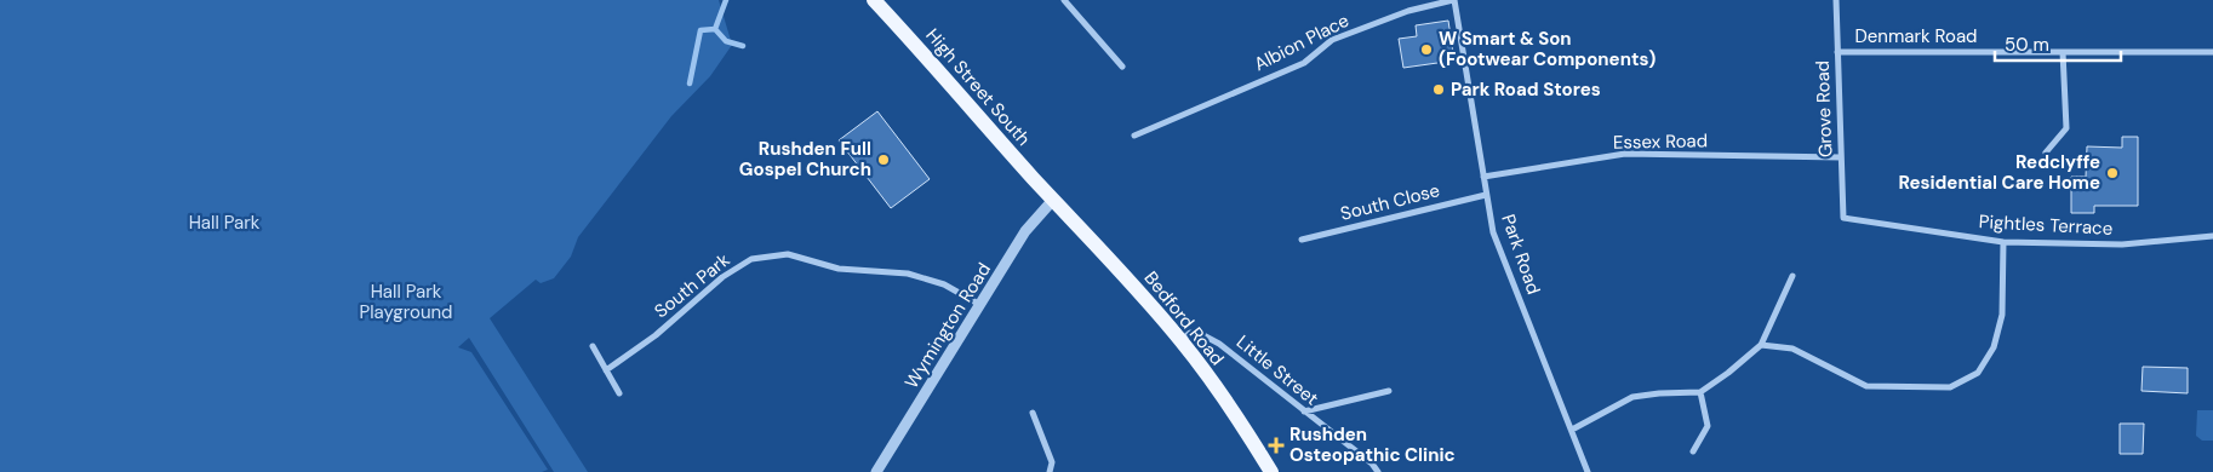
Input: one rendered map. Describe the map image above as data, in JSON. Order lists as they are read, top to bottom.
{
  "streets": {
    "main road": ["High Street South", "Bedford Road"],
    "street": [
      "Denmark Road",
      "Albion Place",
      "Grove Road",
      "Essex Road",
      "South Close",
      "Pightles Terrace",
      "Park Road",
      "South Park",
      "Wymington Road",
      "Little Street"
    ]
  },
  "crossings": [
    ["Denmark Road", "Grove Road"],
    ["Albion Place", "Park Road"],
    ["High Street South", "Bedford Road"],
    ["High Street South", "Wymington Road"],
    ["Grove Road", "Essex Road"],
    ["Grove Road", "Pightles Terrace"],
    ["Essex Road", "Park Road"],
    ["South Close", "Park Road"],
    ["South Park", "Wymington Road"],
    ["Bedford Road", "Wymington Road"],
    ["Bedford Road", "Little Street"]
  ],
  "parks": ["Hall Park", "Hall Park Playground"],
  "places": {
    "other": [
      "W Smart & Son (Footwear Components)",
      "Park Road Stores",
      "Rushden Full Gospel Church",
      "Redclyffe Residential Care Home"
    ],
    "health": ["Rushden Osteopathic Clinic"]
  },
  "scale_bar": "50 m"
}
